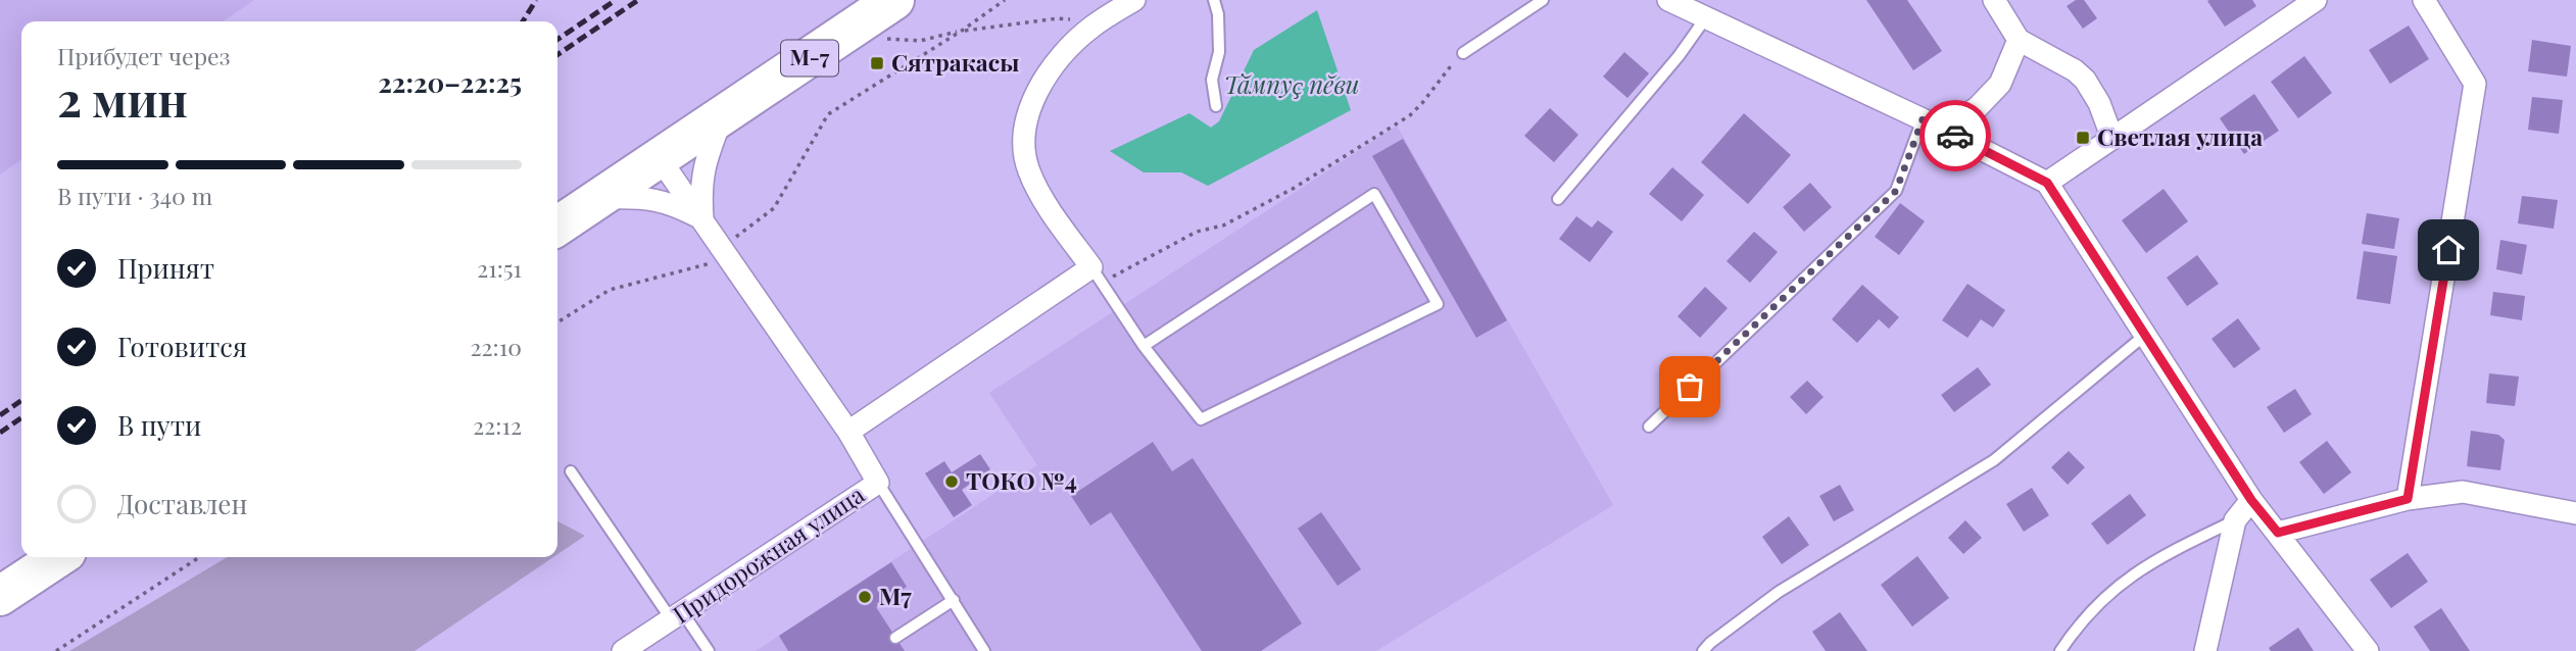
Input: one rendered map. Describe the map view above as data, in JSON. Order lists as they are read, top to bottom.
{
  "streets": {
    "highway": ["М-7"],
    "street": ["Придорожная улица"]
  },
  "water": ["Тӑмпуҫ пӗви"],
  "places": {
    "transit": ["Сятракасы", "Светлая улица"],
    "other": ["ТОКО №4", "М7"]
  },
  "page": {
    "heading": ["2 мин", "Прибудет через", "22:20–22:25"],
    "bar": "В пути · 340 m",
    "list": [
      ["Принят", "21:51"],
      ["Готовится", "22:10"],
      ["В пути", "22:12"],
      "Доставлен"
    ]
  }
}
